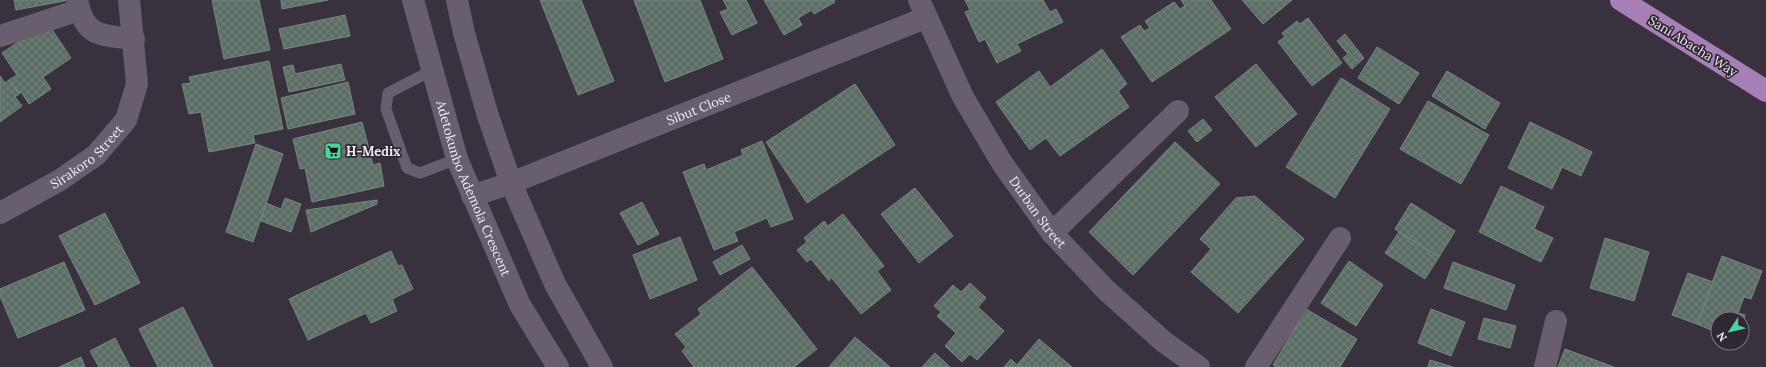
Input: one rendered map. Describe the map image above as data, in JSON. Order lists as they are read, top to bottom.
{
  "streets": {
    "highway": ["Sani Abacha Way"],
    "street": [
      "Sibut Close",
      "Sirakoro Street",
      "Adetokunbo Ademola Crescent",
      "Durban Street"
    ]
  },
  "crossings": [
    ["Sibut Close", "Adetokunbo Ademola Crescent"],
    ["Sibut Close", "Durban Street"]
  ],
  "places": {
    "supermarket": ["H-Medix"]
  },
  "north": "bottom left"
}
